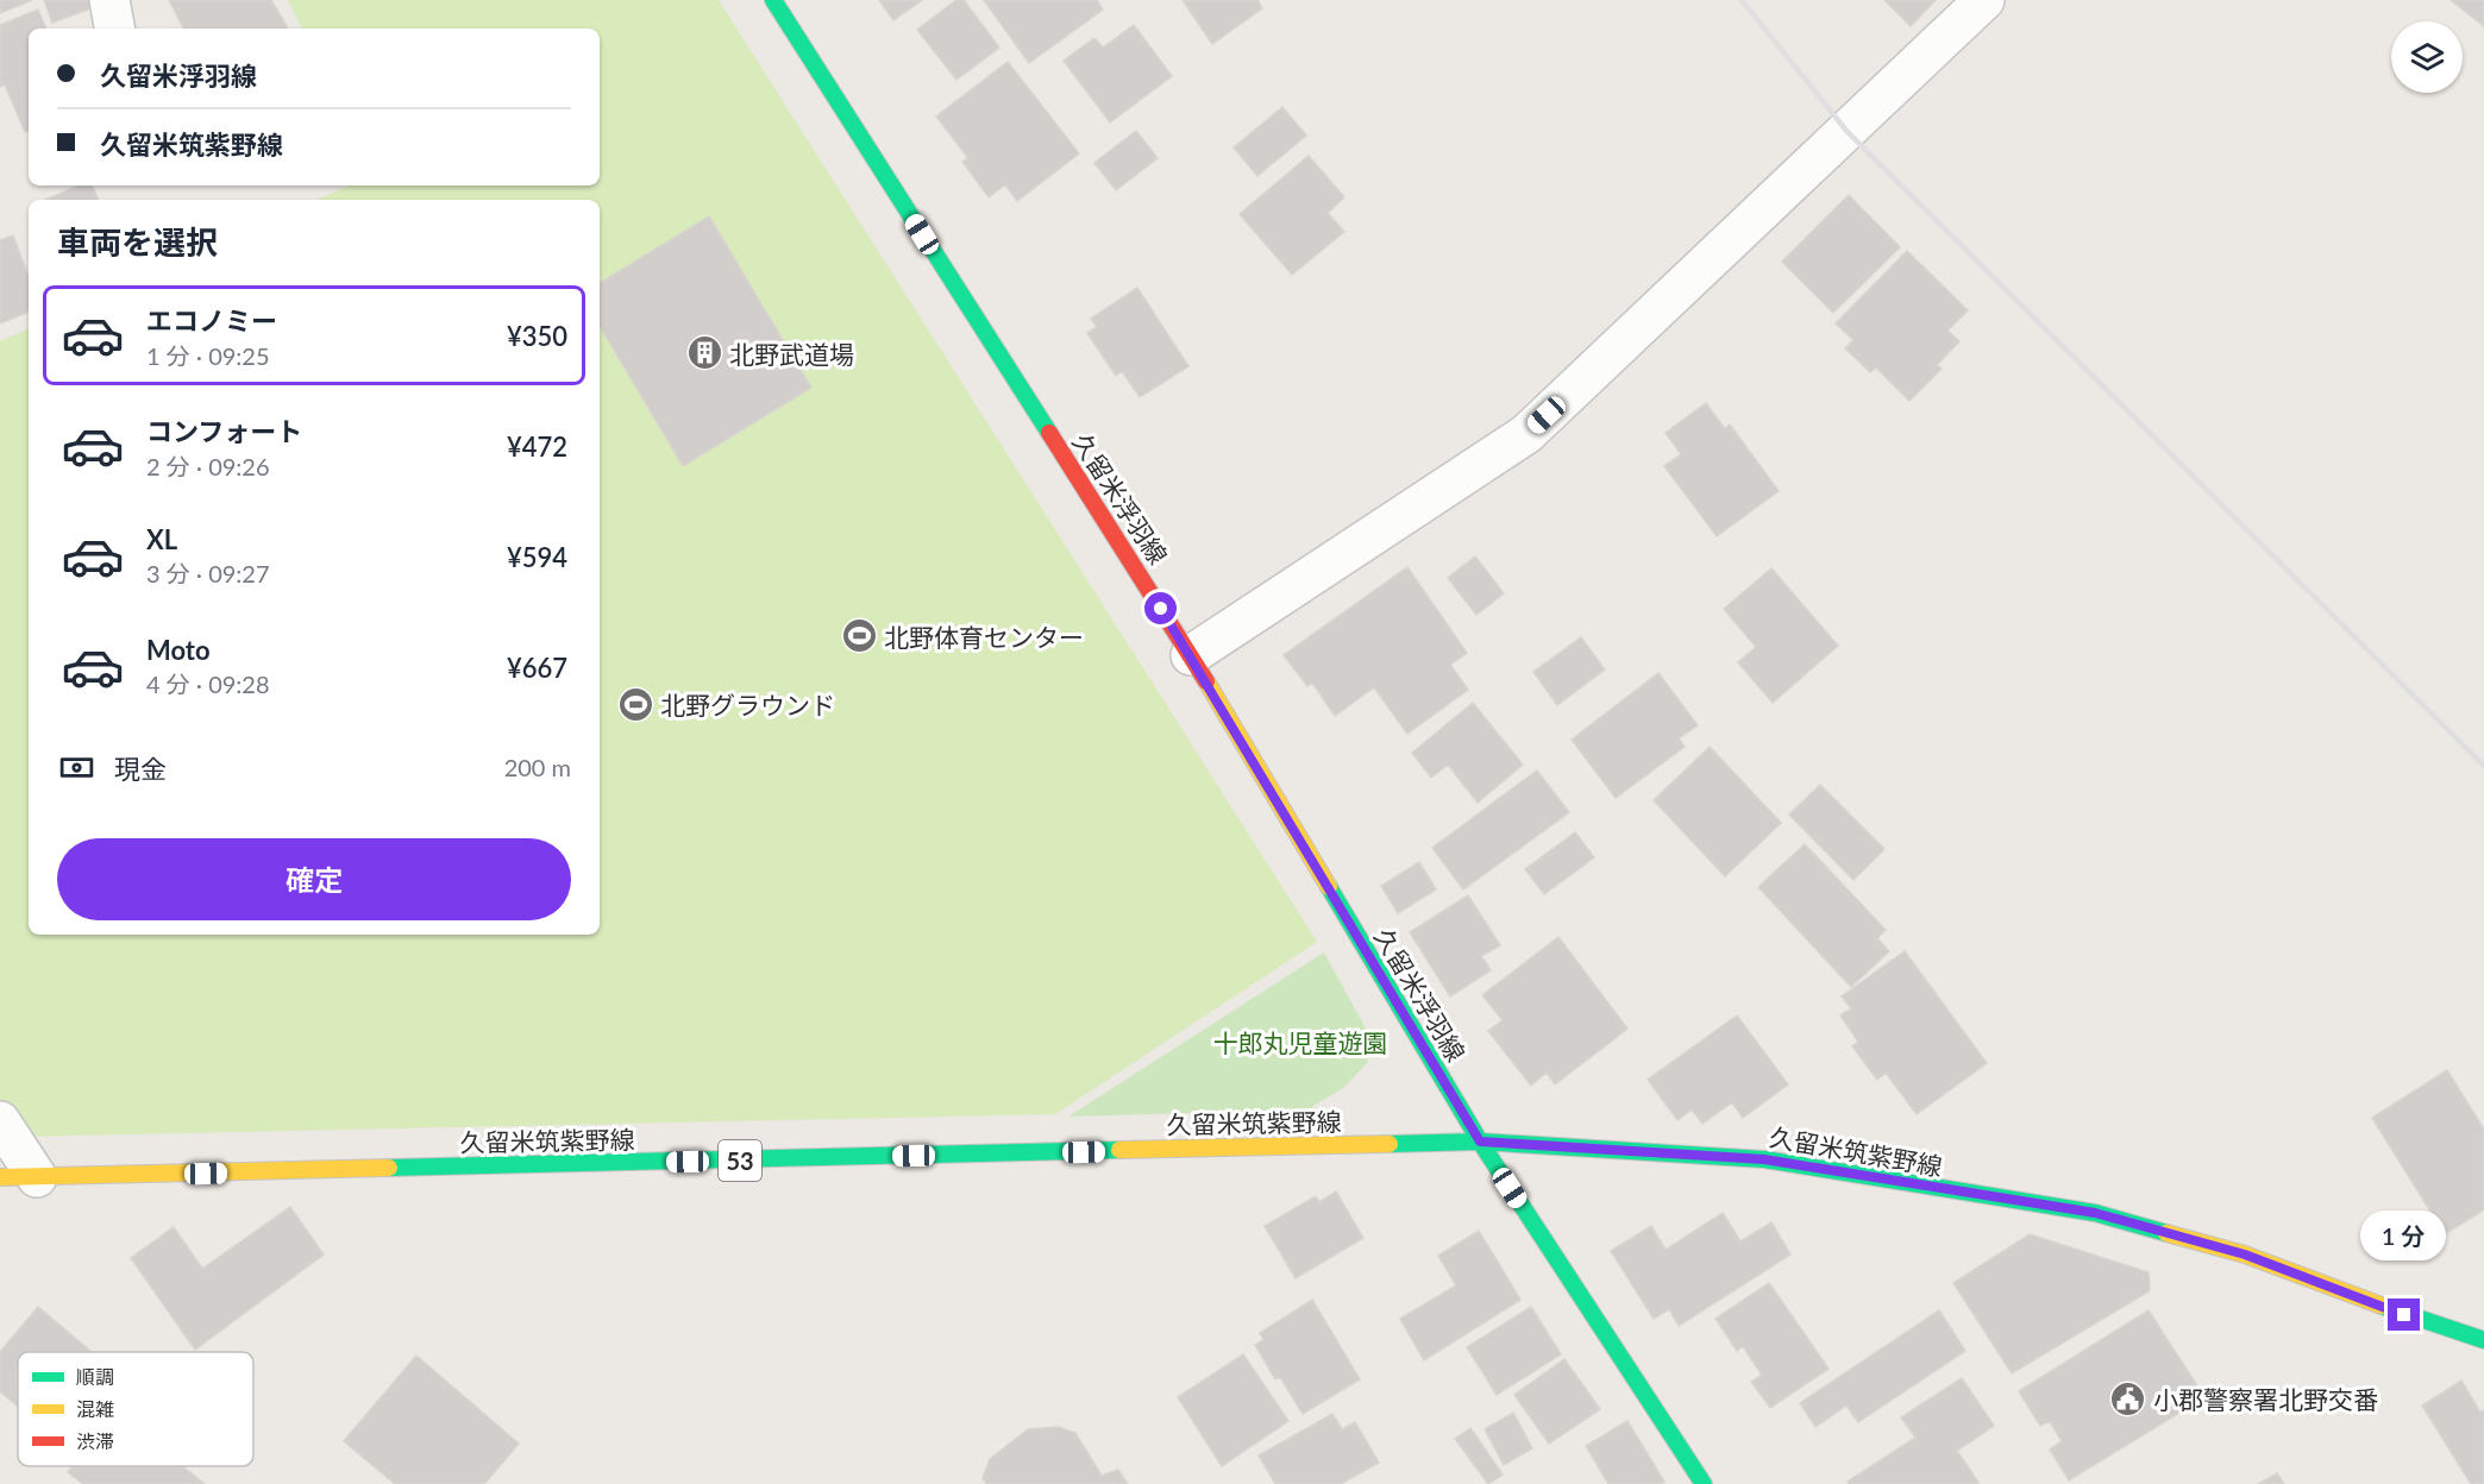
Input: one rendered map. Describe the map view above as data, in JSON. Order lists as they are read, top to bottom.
{
  "streets": {
    "main road": ["久留米浮羽線", "久留米筑紫野線", "53"]
  },
  "crossings": [
    ["久留米浮羽線", "久留米筑紫野線"]
  ],
  "parks": ["十郎丸児童遊園"],
  "places": {
    "building": ["北野武道場"],
    "sports": ["北野体育センター", "北野グラウンド"],
    "public building": ["小郡警察署北野交番"]
  },
  "legend": ["順調", "混雑", "渋滞"],
  "page": {
    "banner": ["久留米浮羽線", "久留米筑紫野線"],
    "heading": "車両を選択",
    "list": [
      {
        "name": "エコノミー",
        "note": "1 分 · 09:25",
        "value": "¥350"
      },
      {
        "name": "コンフォート",
        "note": "2 分 · 09:26",
        "value": "¥472"
      },
      {
        "name": "XL",
        "note": "3 分 · 09:27",
        "value": "¥594"
      },
      {
        "name": "Moto",
        "note": "4 分 · 09:28",
        "value": "¥667"
      }
    ],
    "pay": ["現金", "200 m"],
    "buttons": "確定",
    "bubble": "1 分"
  }
}
